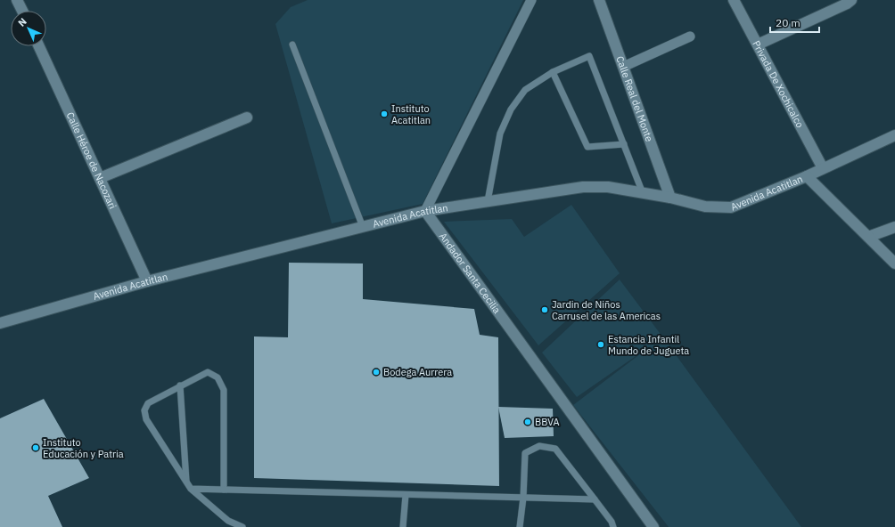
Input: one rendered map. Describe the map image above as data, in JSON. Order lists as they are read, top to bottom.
{
  "streets": {
    "street": [
      "Privada De Xochicalco",
      "Calle Real del Monte",
      "Calle Héroe de Nacozari",
      "Avenida Acatitlan",
      "Andador Santa Cecilia"
    ]
  },
  "crossings": [
    ["Privada De Xochicalco", "Avenida Acatitlan"],
    ["Calle Real del Monte", "Avenida Acatitlan"],
    ["Calle Héroe de Nacozari", "Avenida Acatitlan"],
    ["Avenida Acatitlan", "Andador Santa Cecilia"]
  ],
  "places": [
    "Instituto Acatitlan",
    "Jardin de Niños Carrusel de las Americas",
    "Estancia Infantil Mundo de Jugueta",
    "Bodega Aurrera",
    "BBVA",
    "Instituto Educación y Patria"
  ],
  "scale_bar": "20 m",
  "north": "top left"
}
